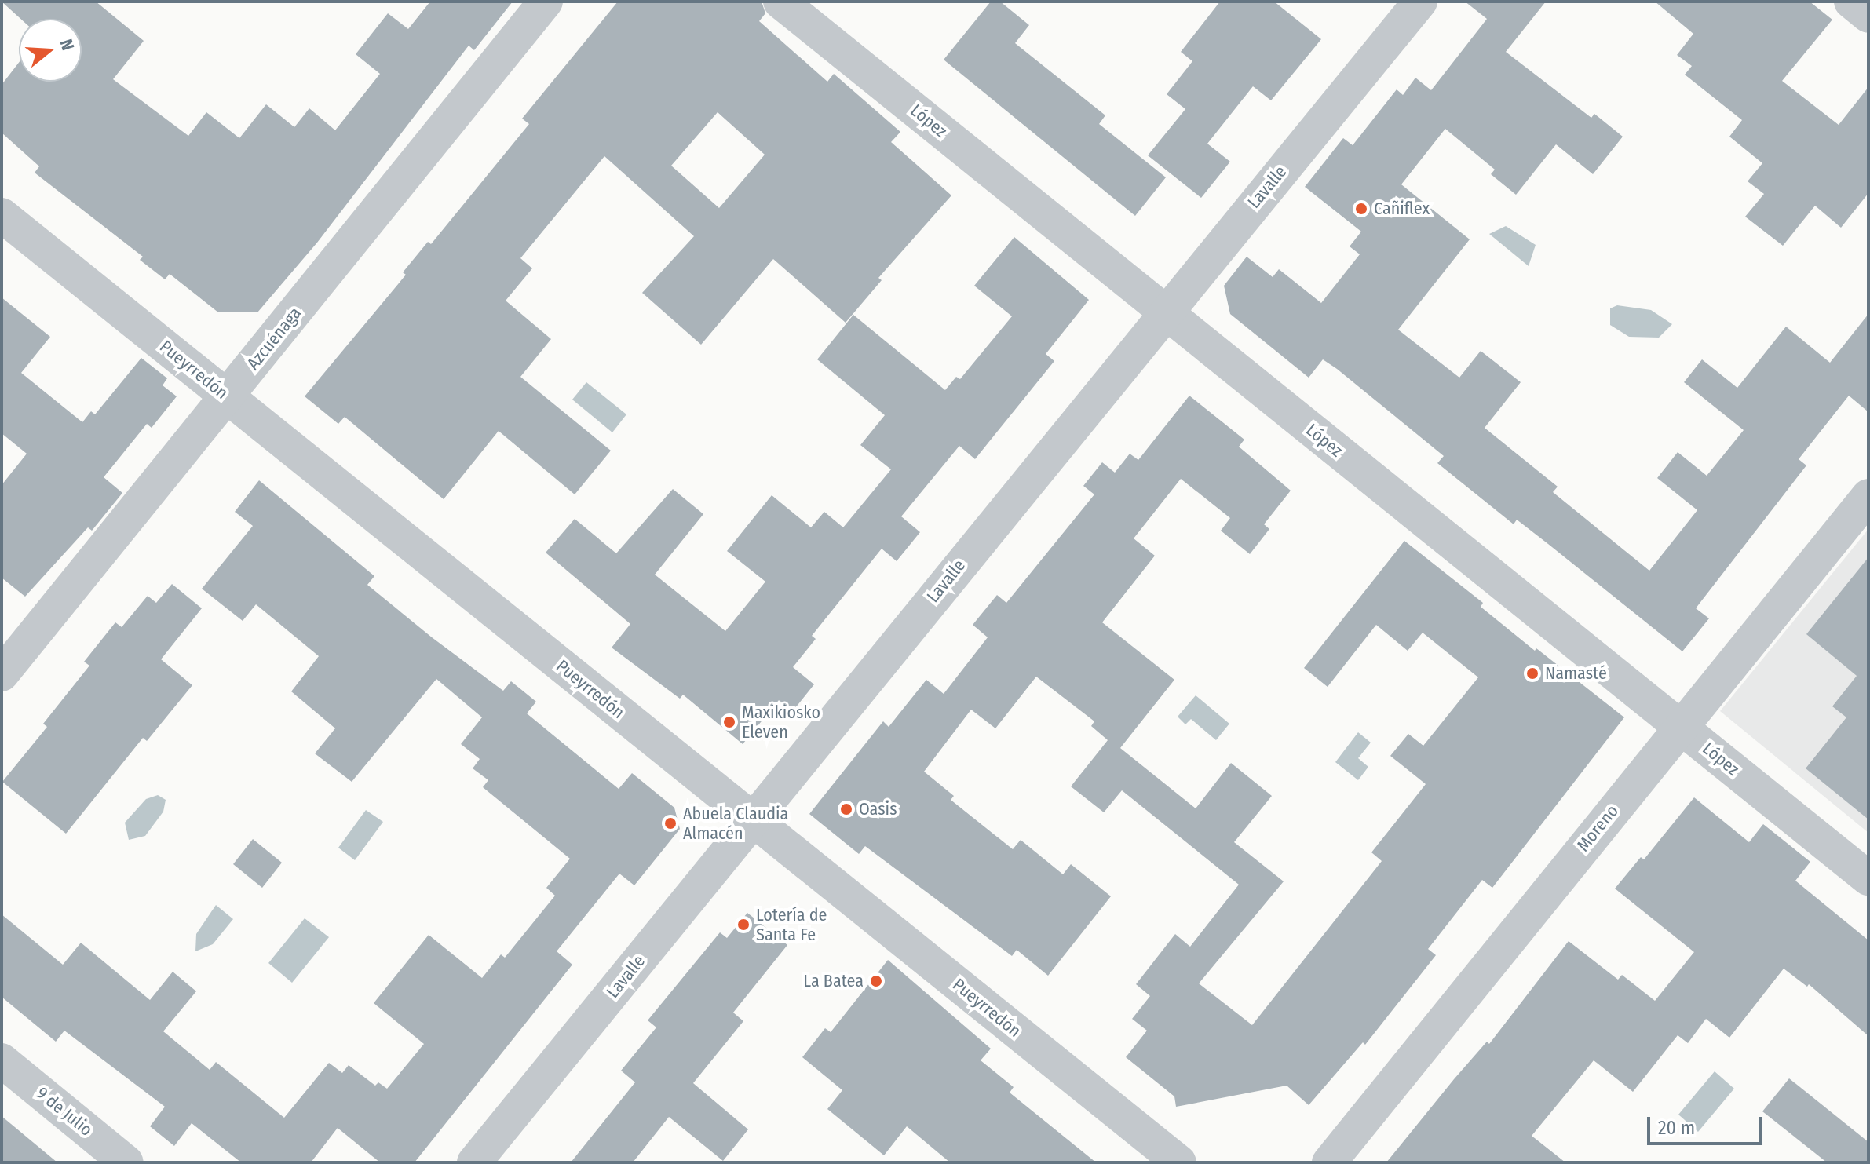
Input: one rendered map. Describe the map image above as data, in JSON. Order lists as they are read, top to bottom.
{
  "streets": {
    "street": [
      "López",
      "Lavalle",
      "Azcuénaga",
      "Pueyrredón",
      "Moreno",
      "9 de Julio"
    ]
  },
  "crossings": [
    ["López", "Lavalle"],
    ["López", "Moreno"],
    ["Lavalle", "Pueyrredón"],
    ["Azcuénaga", "Pueyrredón"]
  ],
  "places": [
    "Cañiflex",
    "Namasté",
    "Maxikiosko Eleven",
    "Oasis",
    "Abuela Claudia Almacén",
    "Lotería de Santa Fe",
    "La Batea"
  ],
  "scale_bar": "20 m",
  "north": "right"
}
